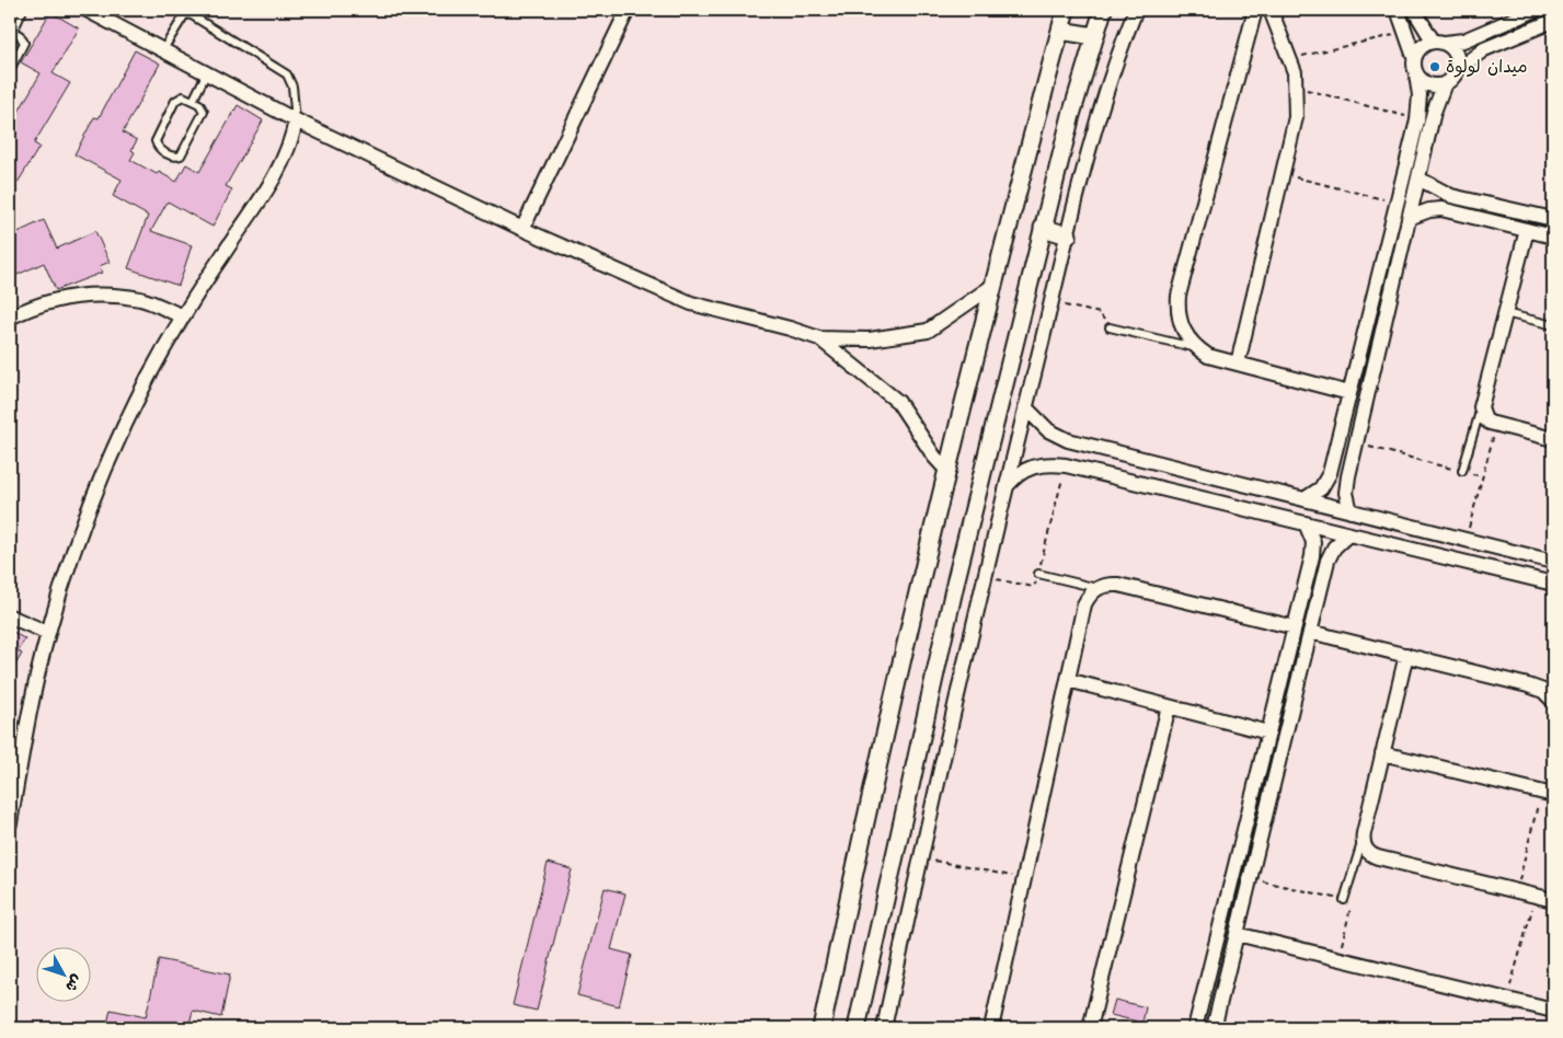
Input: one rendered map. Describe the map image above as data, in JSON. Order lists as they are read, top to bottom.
{
  "places": ["ميدان لولوة"],
  "north": "bottom right"
}
